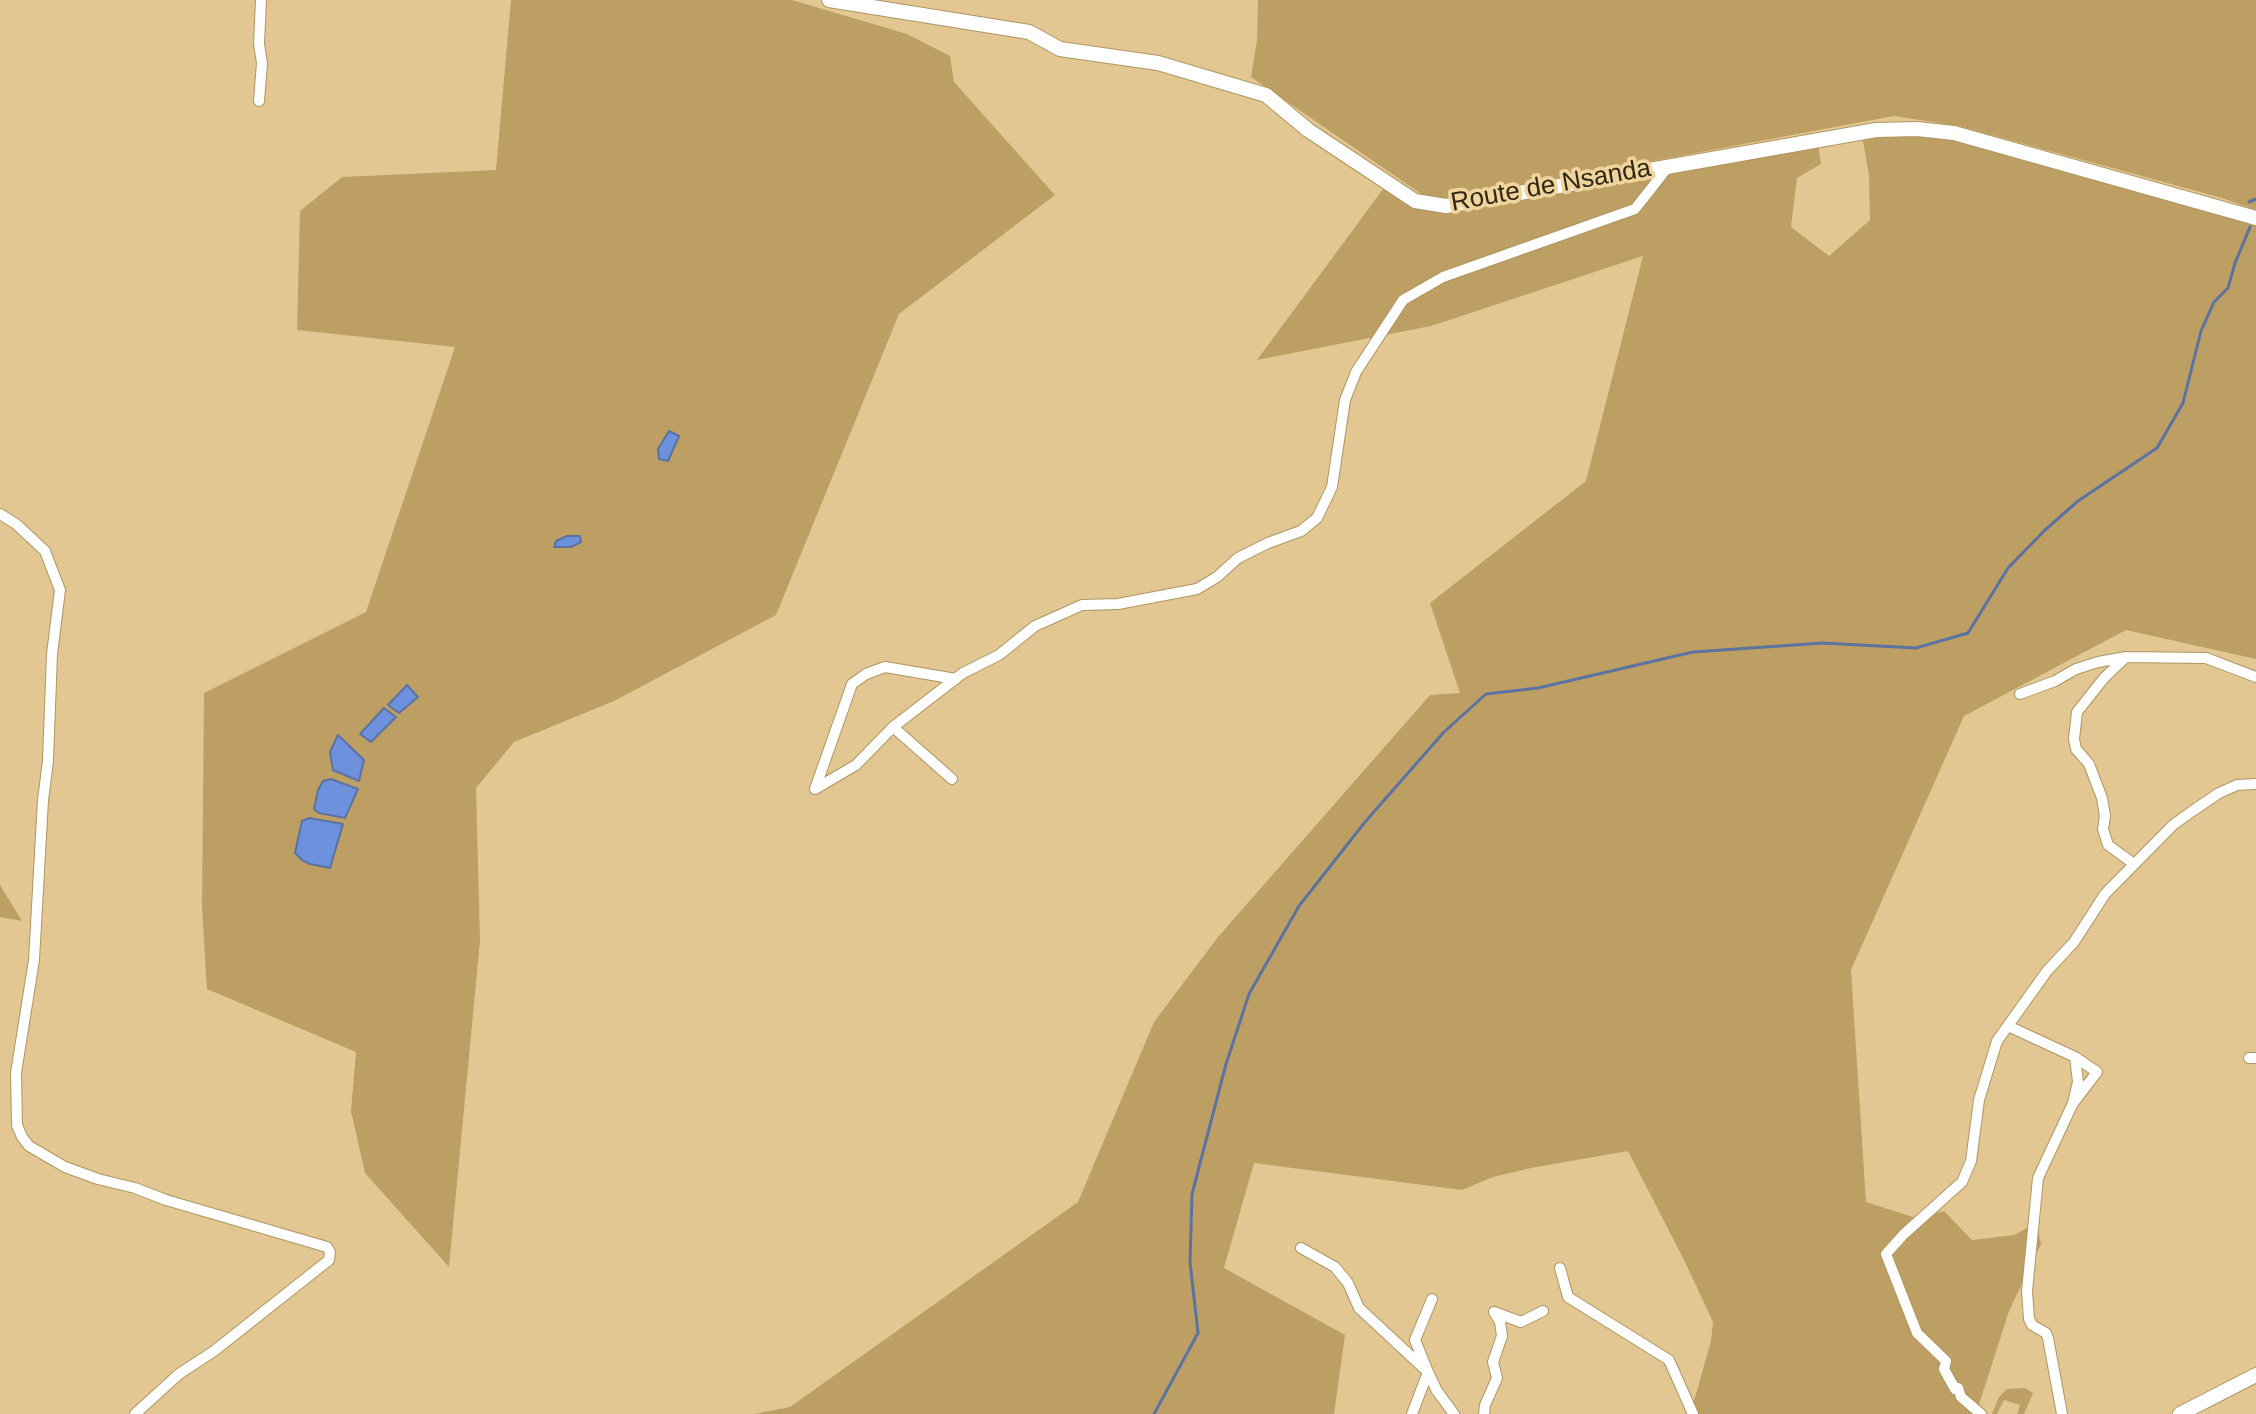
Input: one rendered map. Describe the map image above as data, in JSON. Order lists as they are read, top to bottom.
{
  "streets": {
    "street": ["Route de Nsanda"]
  }
}
